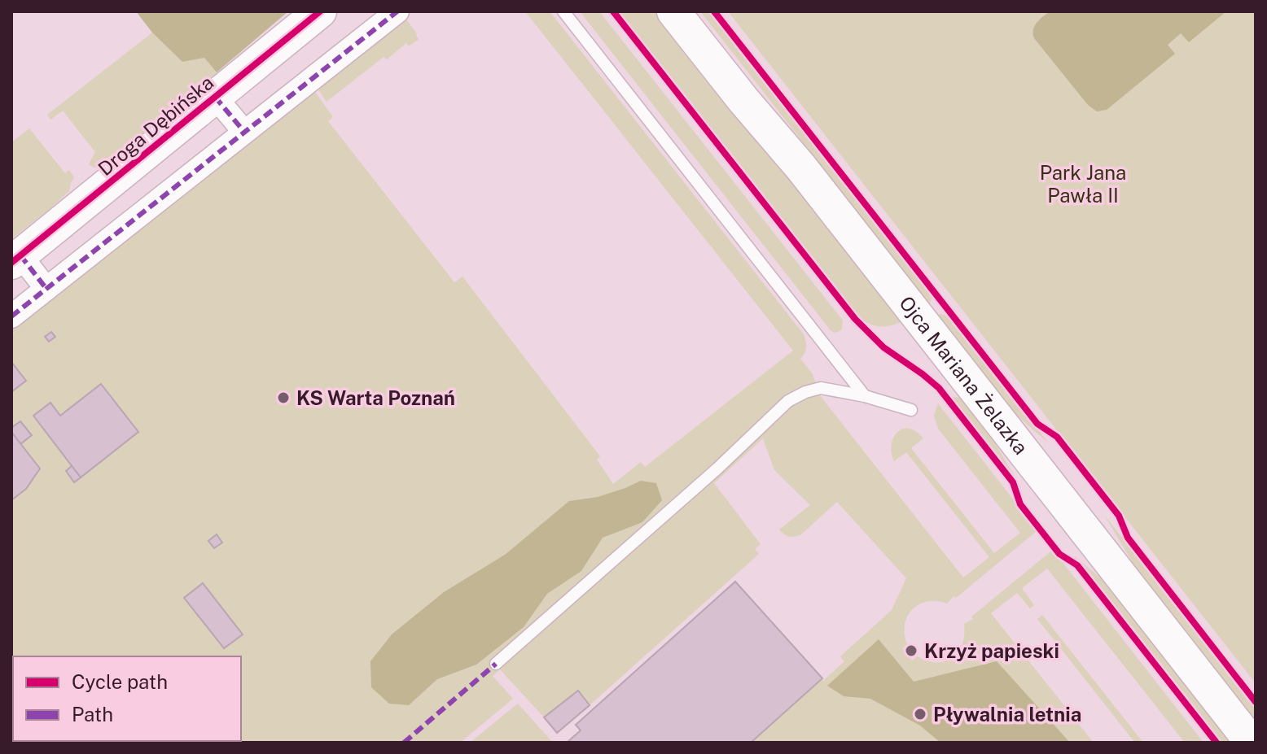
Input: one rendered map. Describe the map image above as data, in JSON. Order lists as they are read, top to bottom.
{
  "streets": {
    "street": ["Droga Dębińska", "Ojca Mariana Żelazka"]
  },
  "parks": ["Park Jana Pawła II"],
  "places": ["KS Warta Poznań", "Krzyż papieski", "Pływalnia letnia"],
  "legend": ["Cycle path", "Path"]
}
